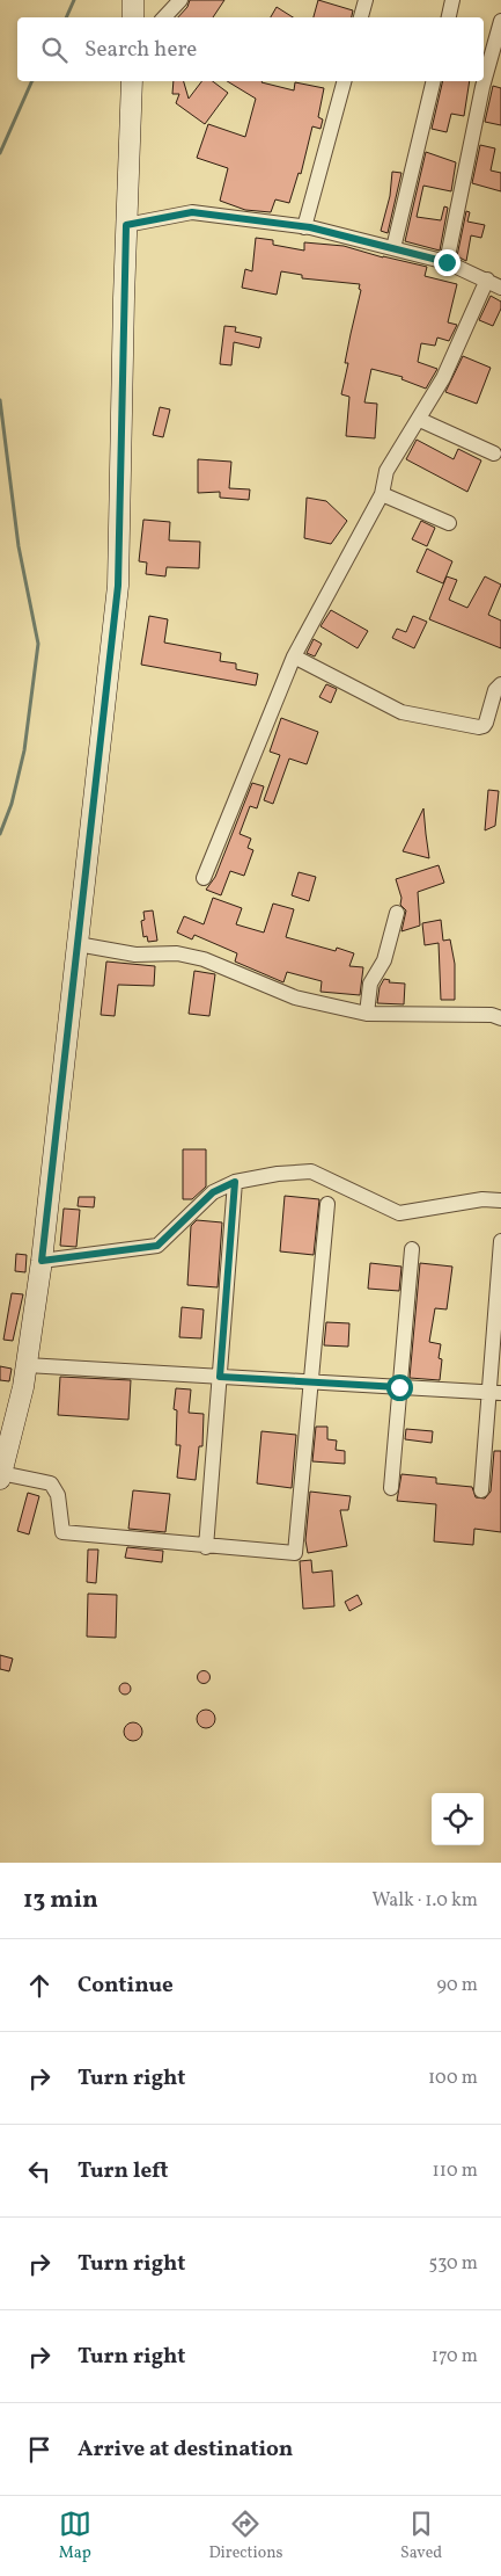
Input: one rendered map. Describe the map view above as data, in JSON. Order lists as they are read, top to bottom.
{
  "page": {
    "search": "Search here",
    "heading": ["13 min", "Walk · 1.0 km"],
    "list": [
      ["Continue", "90 m"],
      ["Turn right", "100 m"],
      ["Turn left", "110 m"],
      ["Turn right", "530 m"],
      ["Turn right", "170 m"],
      "Arrive at destination"
    ],
    "nav": ["Map", "Directions", "Saved"]
  }
}
